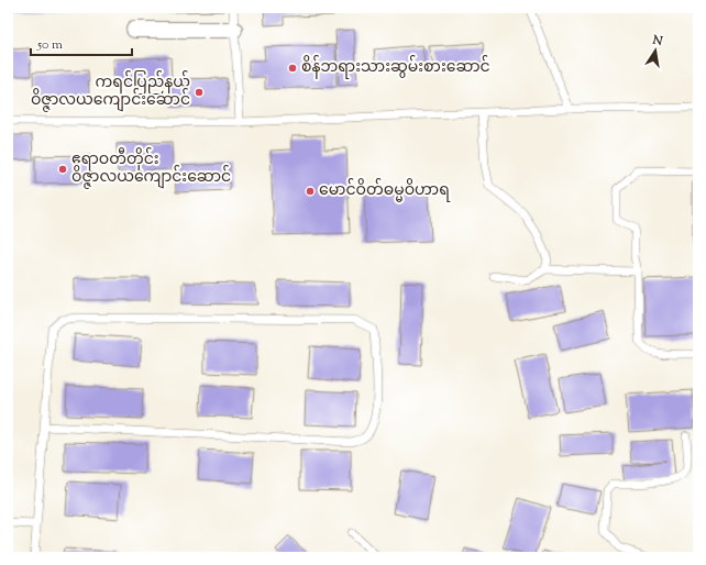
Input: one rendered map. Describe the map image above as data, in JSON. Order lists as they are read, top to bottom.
{
  "places": [
    "စိန်ဘရားသားဆွမ်းစားဆောင်",
    "ကရင်ပြည်နယ် ဝိဇ္ဇာလယကျောင်းဆောင်",
    "ဧရာဝတီတိုင်း ဝိဇ္ဇာလယကျောင်းဆောင်",
    "မောင်ဝိတ်ဓမ္မဝိဟာရ"
  ],
  "scale_bar": "50 m",
  "north": "top"
}
